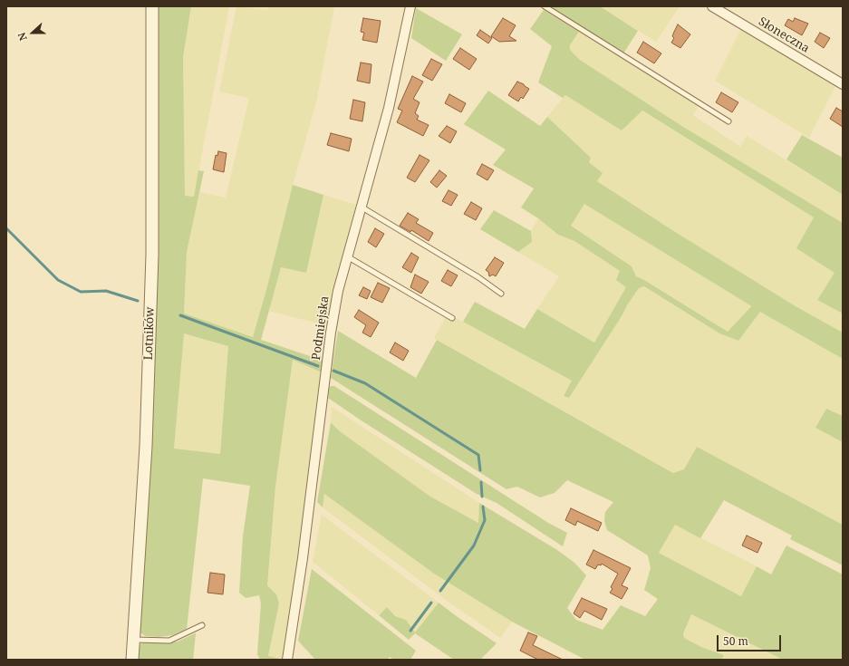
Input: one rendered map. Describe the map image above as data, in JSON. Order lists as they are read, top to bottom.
{
  "streets": {
    "street": ["Słoneczna", "Podmiejska", "Lotników"]
  },
  "scale_bar": "50 m",
  "north": "left"
}
